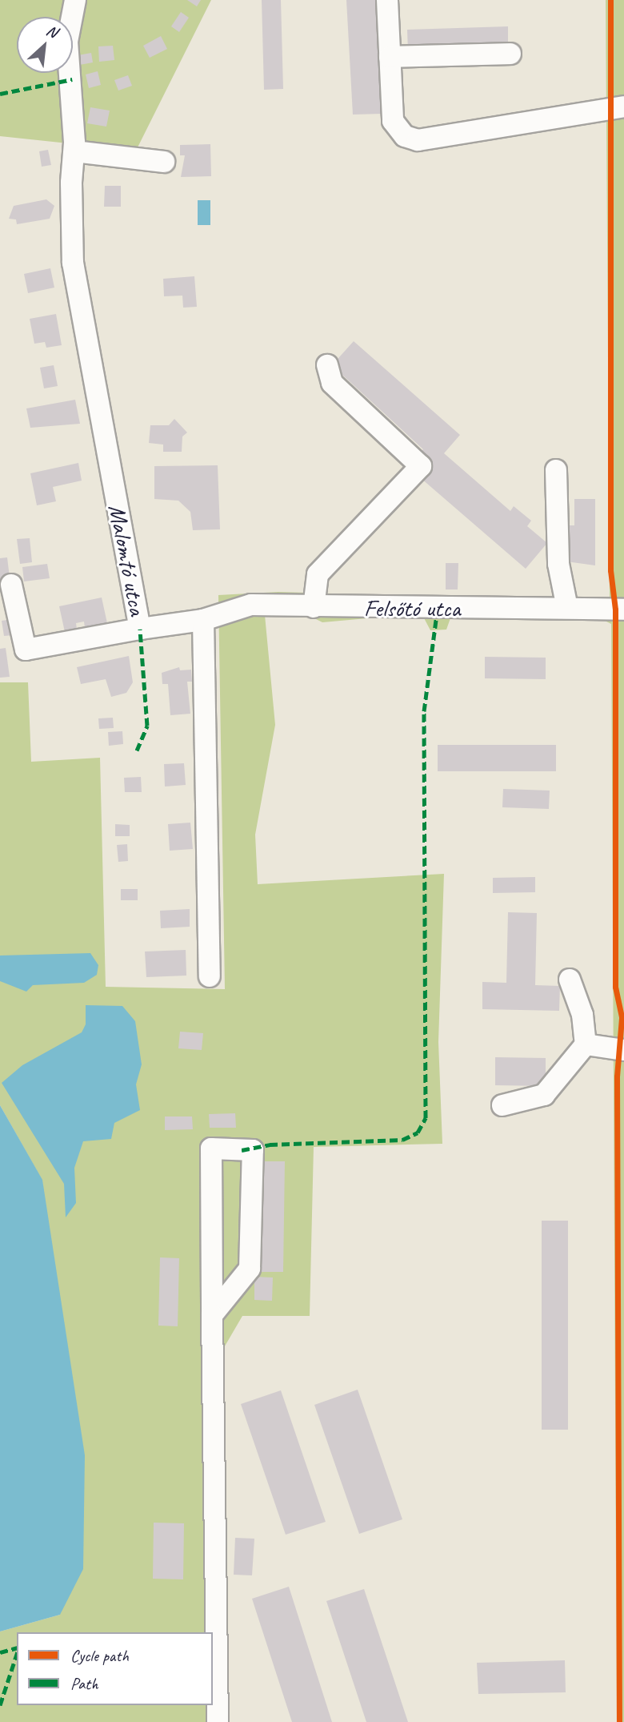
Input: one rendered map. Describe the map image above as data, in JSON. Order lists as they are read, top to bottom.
{
  "streets": {
    "street": ["Malomtó utca", "Felsőtó utca"]
  },
  "crossings": [
    ["Malomtó utca", "Felsőtó utca"]
  ],
  "legend": ["Cycle path", "Path"],
  "north": "top right"
}
